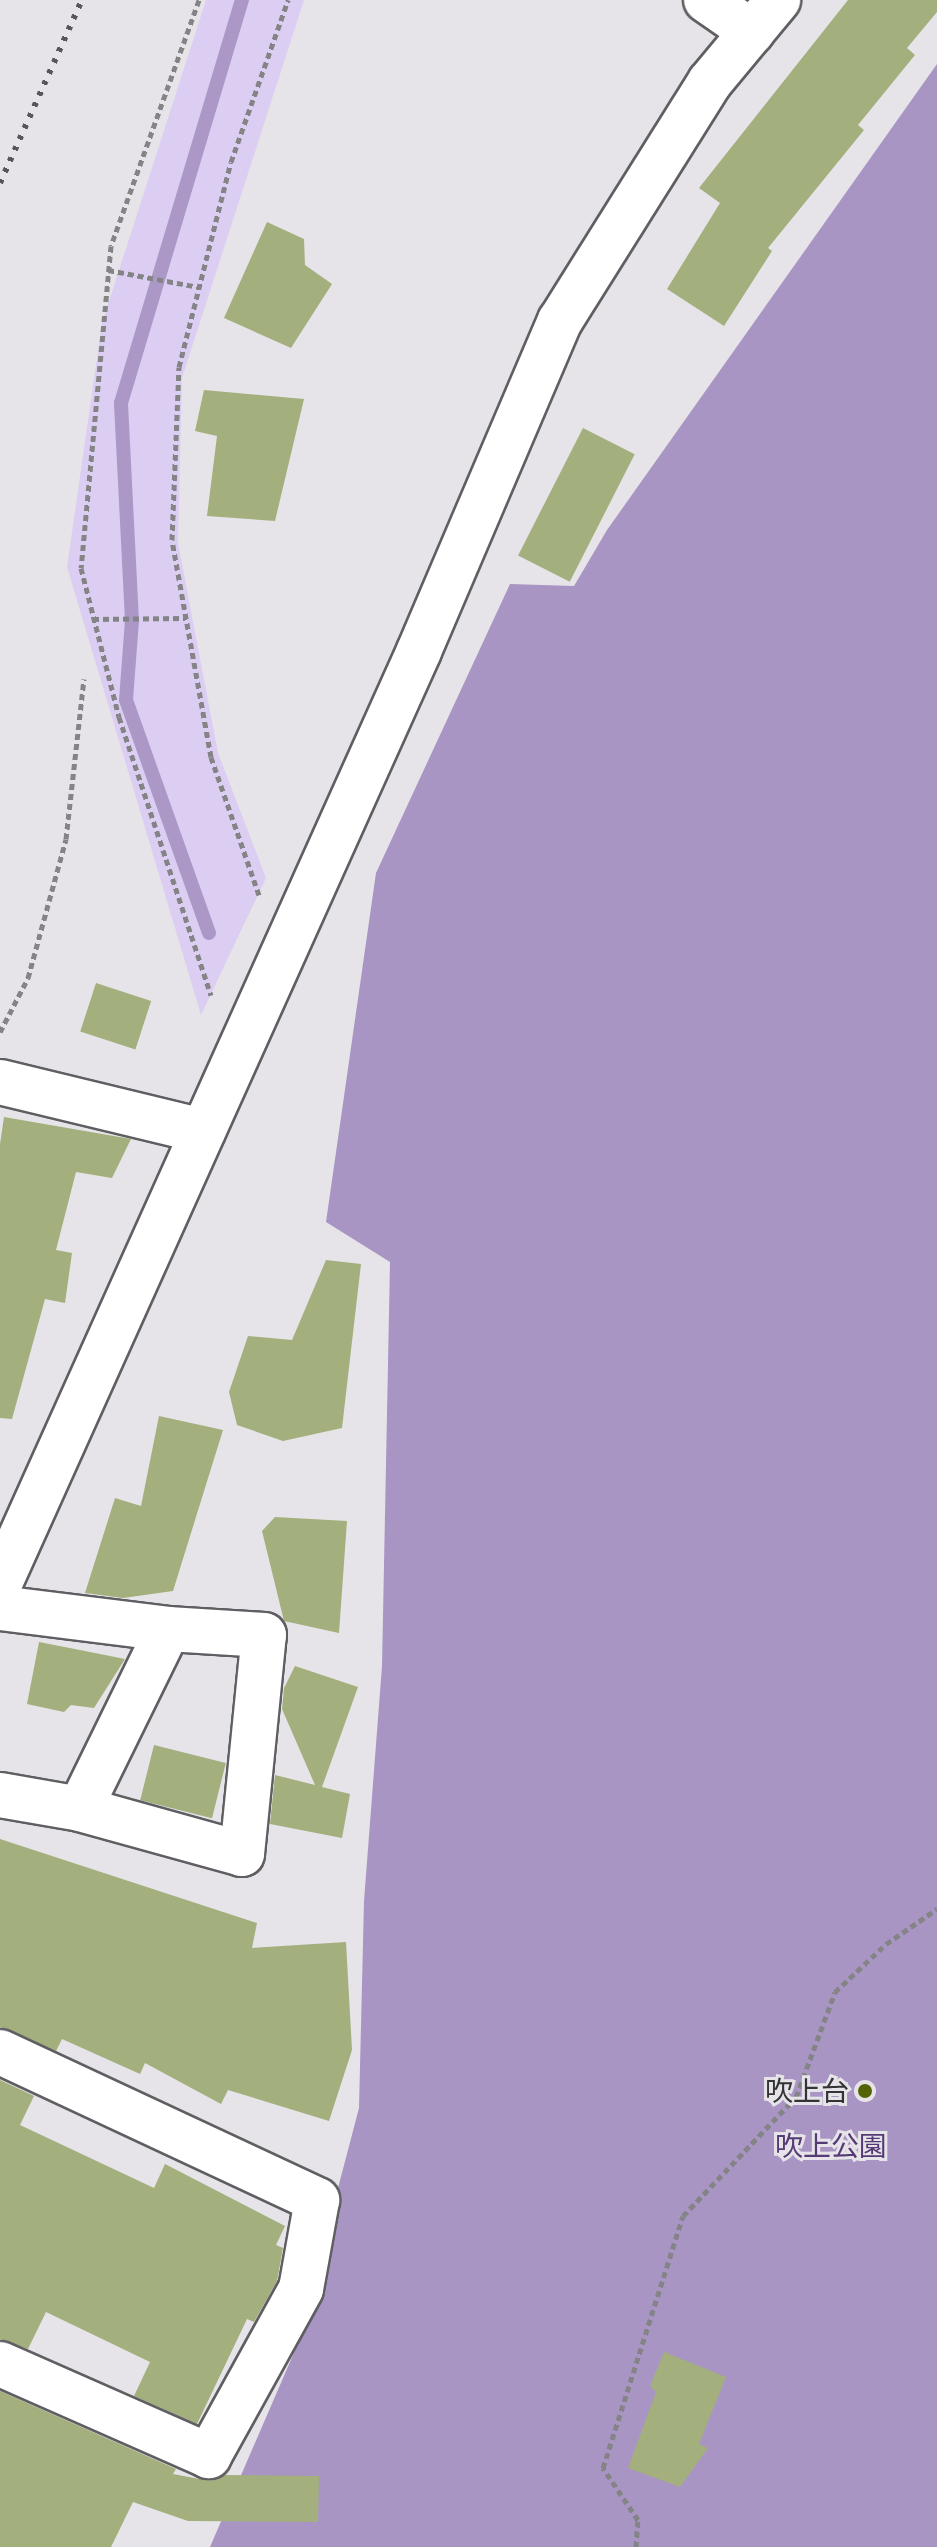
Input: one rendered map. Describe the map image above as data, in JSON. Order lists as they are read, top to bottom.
{
  "parks": ["吹上公園"],
  "places": ["吹上台"]
}
